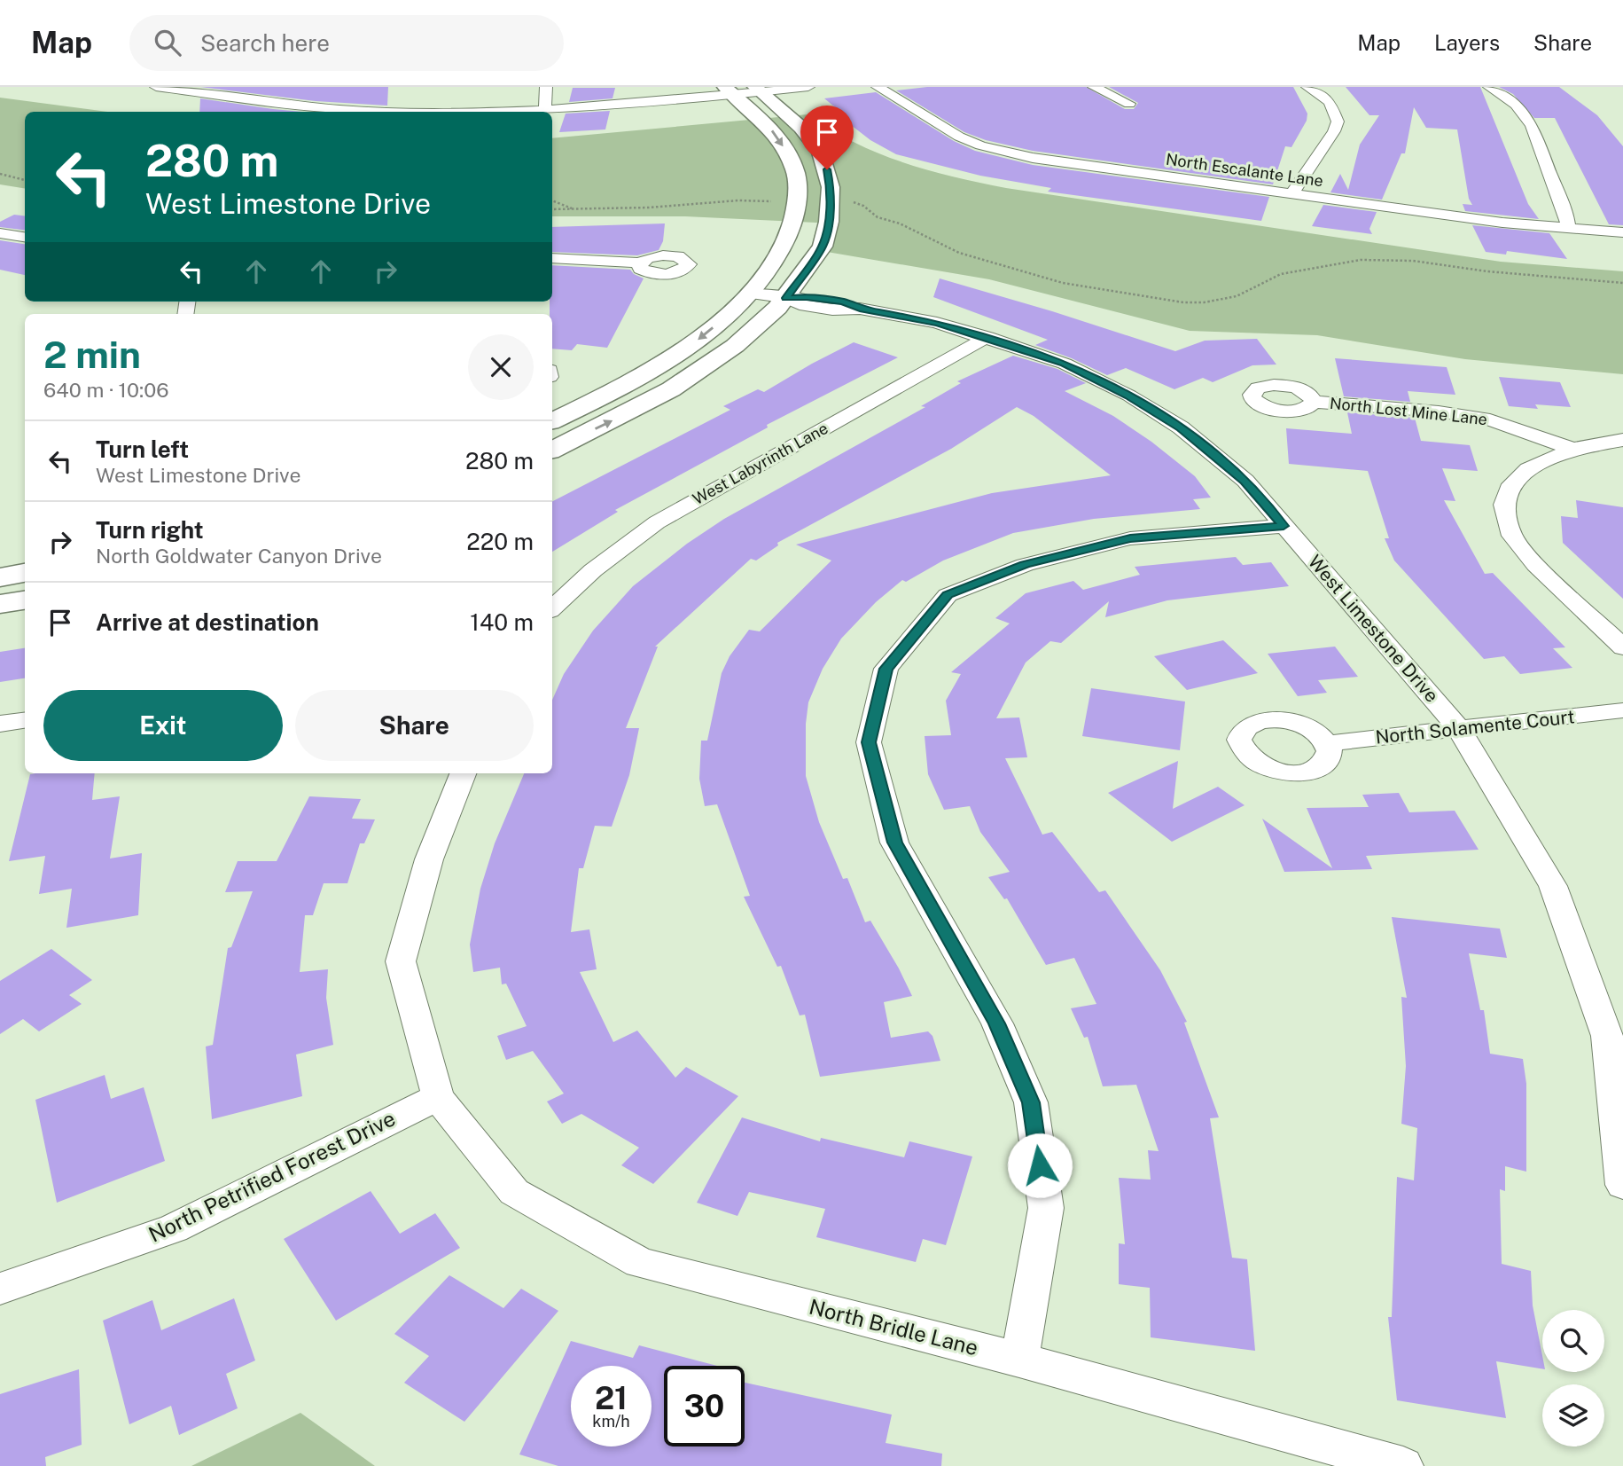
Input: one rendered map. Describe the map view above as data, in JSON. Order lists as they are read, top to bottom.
{
  "streets": {
    "street": [
      "North Escalante Lane",
      "North Lost Mine Lane",
      "West Labyrinth Lane",
      "West Limestone Drive",
      "North Solamente Court",
      "North Petrified Forest Drive",
      "North Bridle Lane"
    ]
  },
  "crossings": [
    ["West Labyrinth Lane", "West Limestone Drive"],
    ["West Limestone Drive", "North Solamente Court"],
    ["North Petrified Forest Drive", "North Bridle Lane"]
  ],
  "page": {
    "header": "Map",
    "search": "Search here",
    "nav": ["Map", "Layers", "Share"],
    "turn": ["280 m", "West Limestone Drive"],
    "heading": ["2 min", "640 m · 10:06"],
    "list": [
      {
        "name": "Turn left",
        "note": "West Limestone Drive",
        "value": "280 m"
      },
      {
        "name": "Turn right",
        "note": "North Goldwater Canyon Drive",
        "value": "220 m"
      },
      {
        "name": "Arrive at destination",
        "value": "140 m"
      }
    ],
    "buttons": ["Exit", "Share"],
    "speed": "21 km/h",
    "limit": "30"
  }
}
